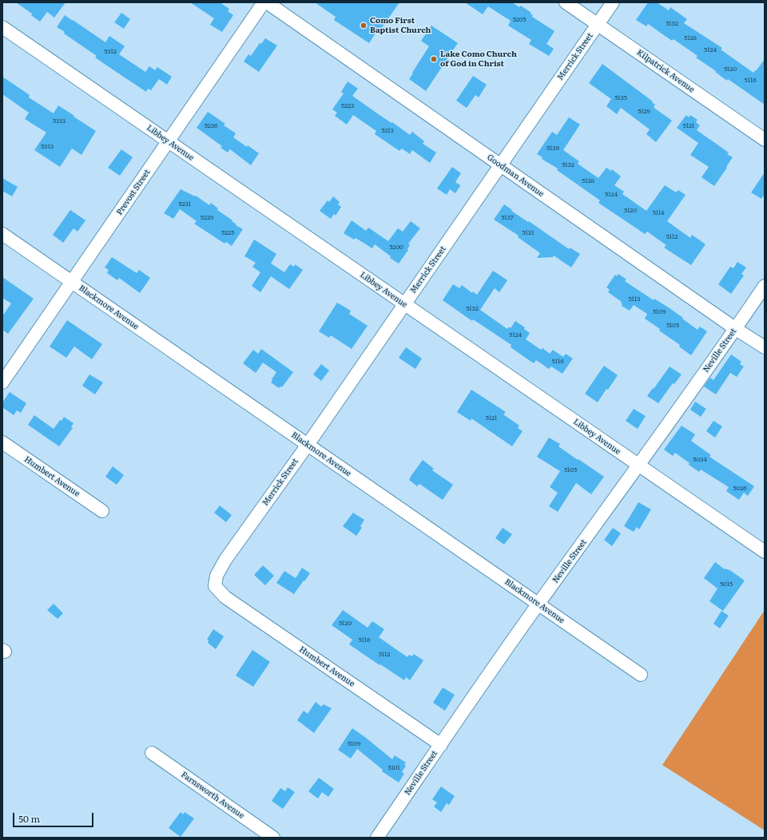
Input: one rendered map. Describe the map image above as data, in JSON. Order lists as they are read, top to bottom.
{
  "streets": {
    "street": [
      "Merrick Street",
      "Kilpatrick Avenue",
      "Libbey Avenue",
      "Goodman Avenue",
      "Prevost Street",
      "Blackmore Avenue",
      "Neville Street",
      "Humbert Avenue",
      "Farnsworth Avenue"
    ]
  },
  "crossings": [
    ["Merrick Street", "Kilpatrick Avenue"],
    ["Merrick Street", "Libbey Avenue"],
    ["Merrick Street", "Goodman Avenue"],
    ["Merrick Street", "Blackmore Avenue"],
    ["Merrick Street", "Humbert Avenue"],
    ["Libbey Avenue", "Prevost Street"],
    ["Libbey Avenue", "Neville Street"],
    ["Goodman Avenue", "Neville Street"],
    ["Prevost Street", "Blackmore Avenue"],
    ["Blackmore Avenue", "Neville Street"],
    ["Neville Street", "Humbert Avenue"]
  ],
  "places": ["Como First Baptist Church", "Lake Como Church of God in Christ"],
  "house_numbers": [
    "5205",
    "5132",
    "5128",
    "5124",
    "5312",
    "5120",
    "5116",
    "5135",
    "5223",
    "5129",
    "5313",
    "5236",
    "5121",
    "5213",
    "5313",
    "5136",
    "5132",
    "5128",
    "5124",
    "5231",
    "5120",
    "5114",
    "5229",
    "5137",
    "5225",
    "5131",
    "5112",
    "5200",
    "5113",
    "5132",
    "5109",
    "5105",
    "5124",
    "5116",
    "5121",
    "5034",
    "5105",
    "5026",
    "5015",
    "5120",
    "5116",
    "5112",
    "5109",
    "5101"
  ],
  "scale_bar": "50 m"
}
